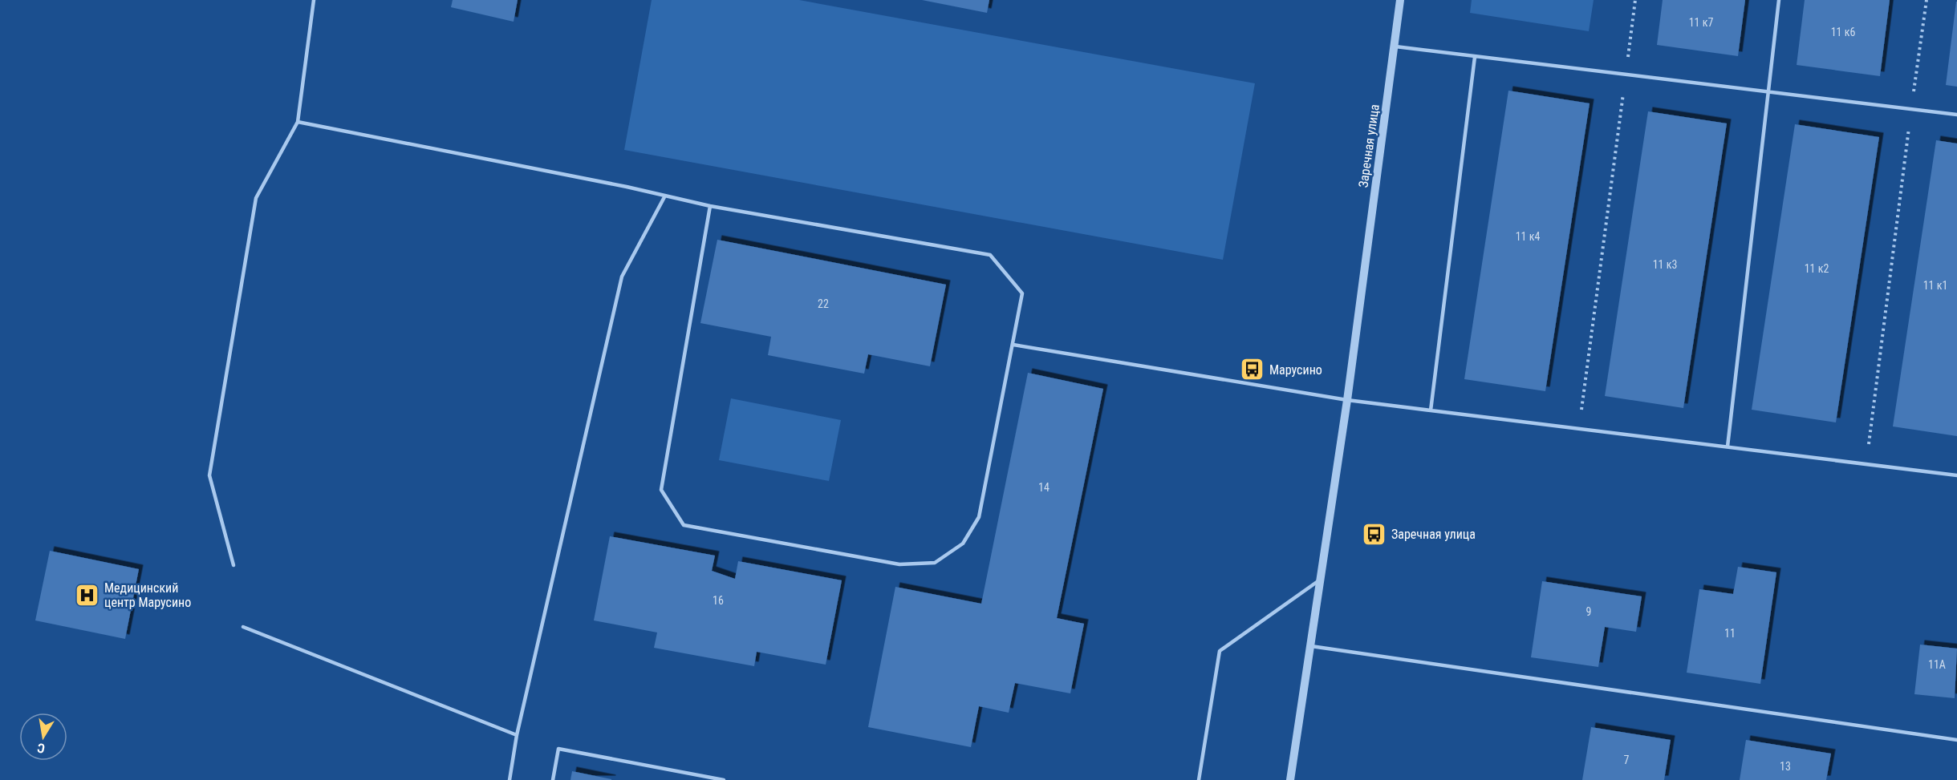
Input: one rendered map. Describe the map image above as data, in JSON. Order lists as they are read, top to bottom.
{
  "streets": {
    "street": ["Заречная улица"]
  },
  "places": {
    "bus stop": ["Марусино", "Заречная улица"],
    "hospital": ["Медицинский центр Марусино"]
  },
  "house_numbers": [
    "11 к7",
    "11 к6",
    "11 к4",
    "11 к3",
    "11 к2",
    "11 к1",
    "22",
    "14",
    "16",
    "9",
    "11",
    "11А",
    "7",
    "13"
  ],
  "north": "bottom"
}
